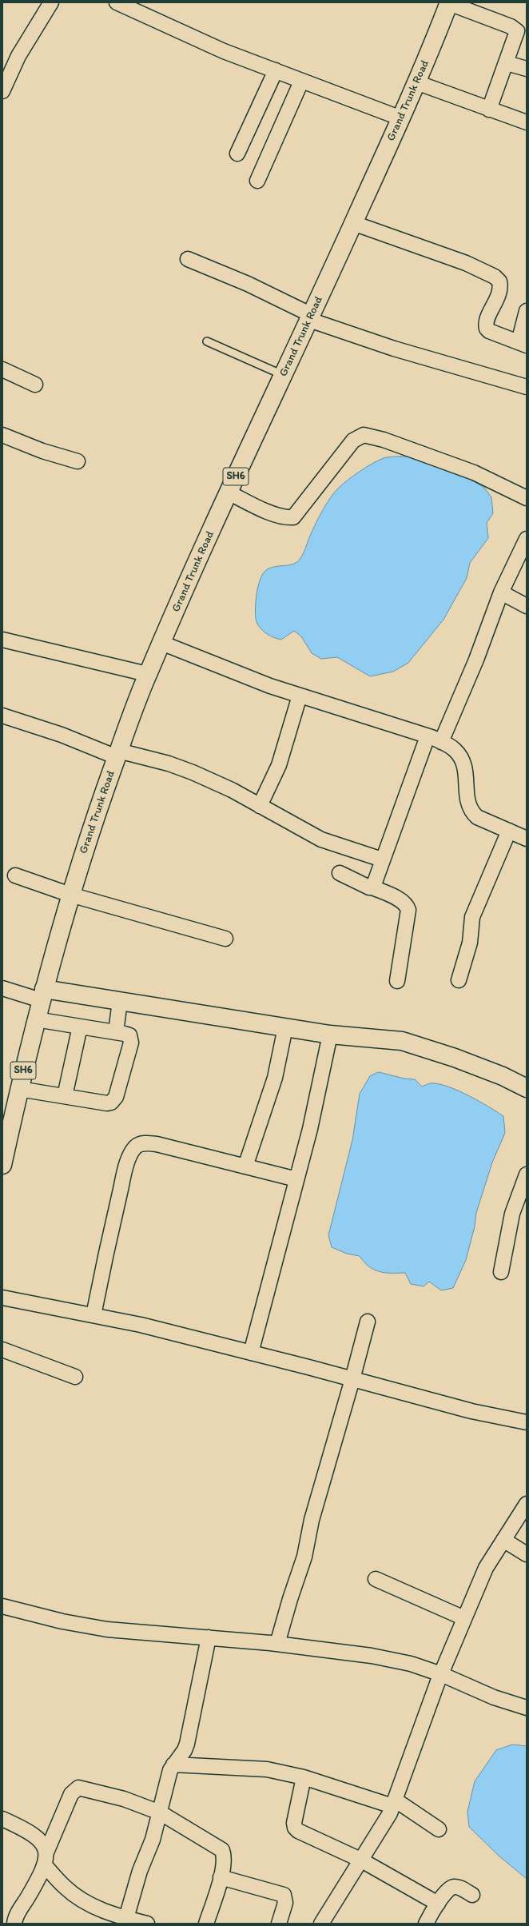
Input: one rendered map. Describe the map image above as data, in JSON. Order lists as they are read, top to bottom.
{
  "streets": {
    "main road": ["Grand Trunk Road", "SH6"]
  }
}
